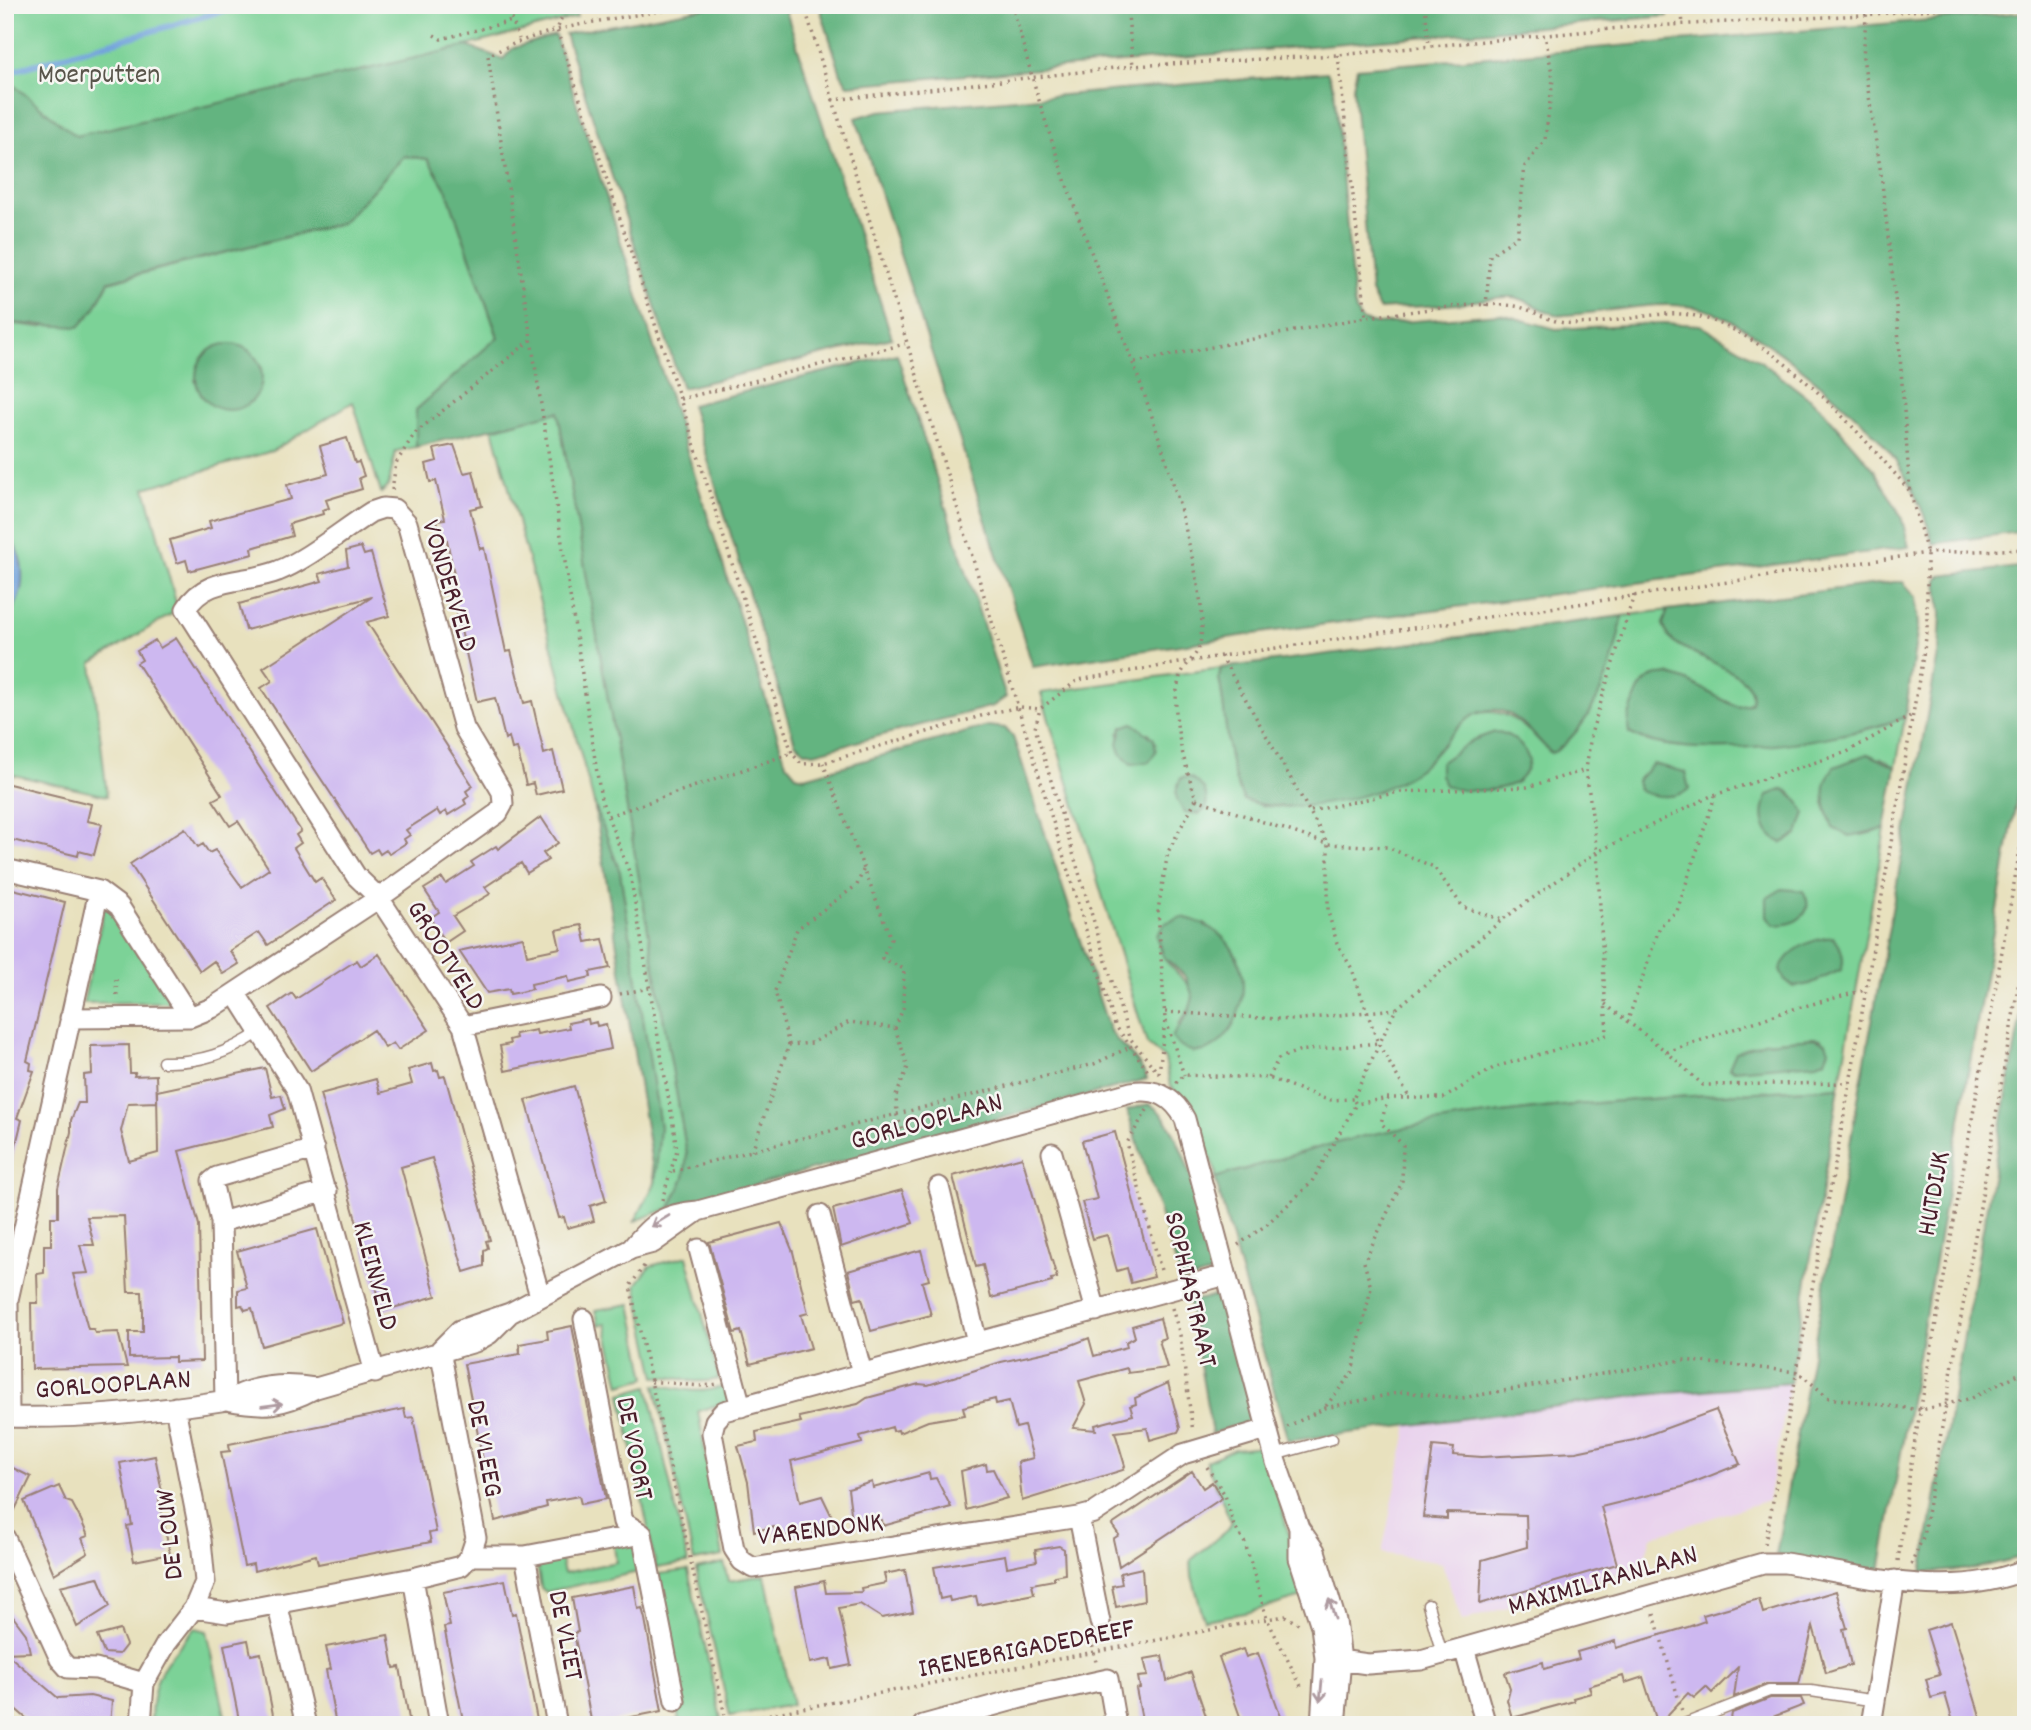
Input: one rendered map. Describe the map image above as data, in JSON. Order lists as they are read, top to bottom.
{
  "streets": {
    "street": [
      "VONDERVELD",
      "GROOTVELD",
      "GORLOOPLAAN",
      "KLEINVELD",
      "SOPHIASTRAAT",
      "DE VLEEG",
      "DE VOORT",
      "VARENDONK",
      "DE LOUW",
      "MAXIMILIAANLAAN",
      "DE VLIET"
    ],
    "path": ["HUTDIJK", "IRENEBRIGADEDREEF"]
  },
  "crossings": [
    ["VONDERVELD", "GROOTVELD"],
    ["GROOTVELD", "GORLOOPLAAN"],
    ["GROOTVELD", "KLEINVELD"],
    ["GORLOOPLAAN", "KLEINVELD"],
    ["GORLOOPLAAN", "SOPHIASTRAAT"],
    ["GORLOOPLAAN", "DE VLEEG"],
    ["GORLOOPLAAN", "DE LOUW"],
    ["HUTDIJK", "MAXIMILIAANLAAN"],
    ["SOPHIASTRAAT", "VARENDONK"],
    ["SOPHIASTRAAT", "MAXIMILIAANLAAN"],
    ["SOPHIASTRAAT", "IRENEBRIGADEDREEF"],
    ["DE VLEEG", "DE VLIET"],
    ["DE VOORT", "DE VLIET"],
    ["DE LOUW", "DE VLIET"]
  ],
  "parks": ["Moerputten"]
}
